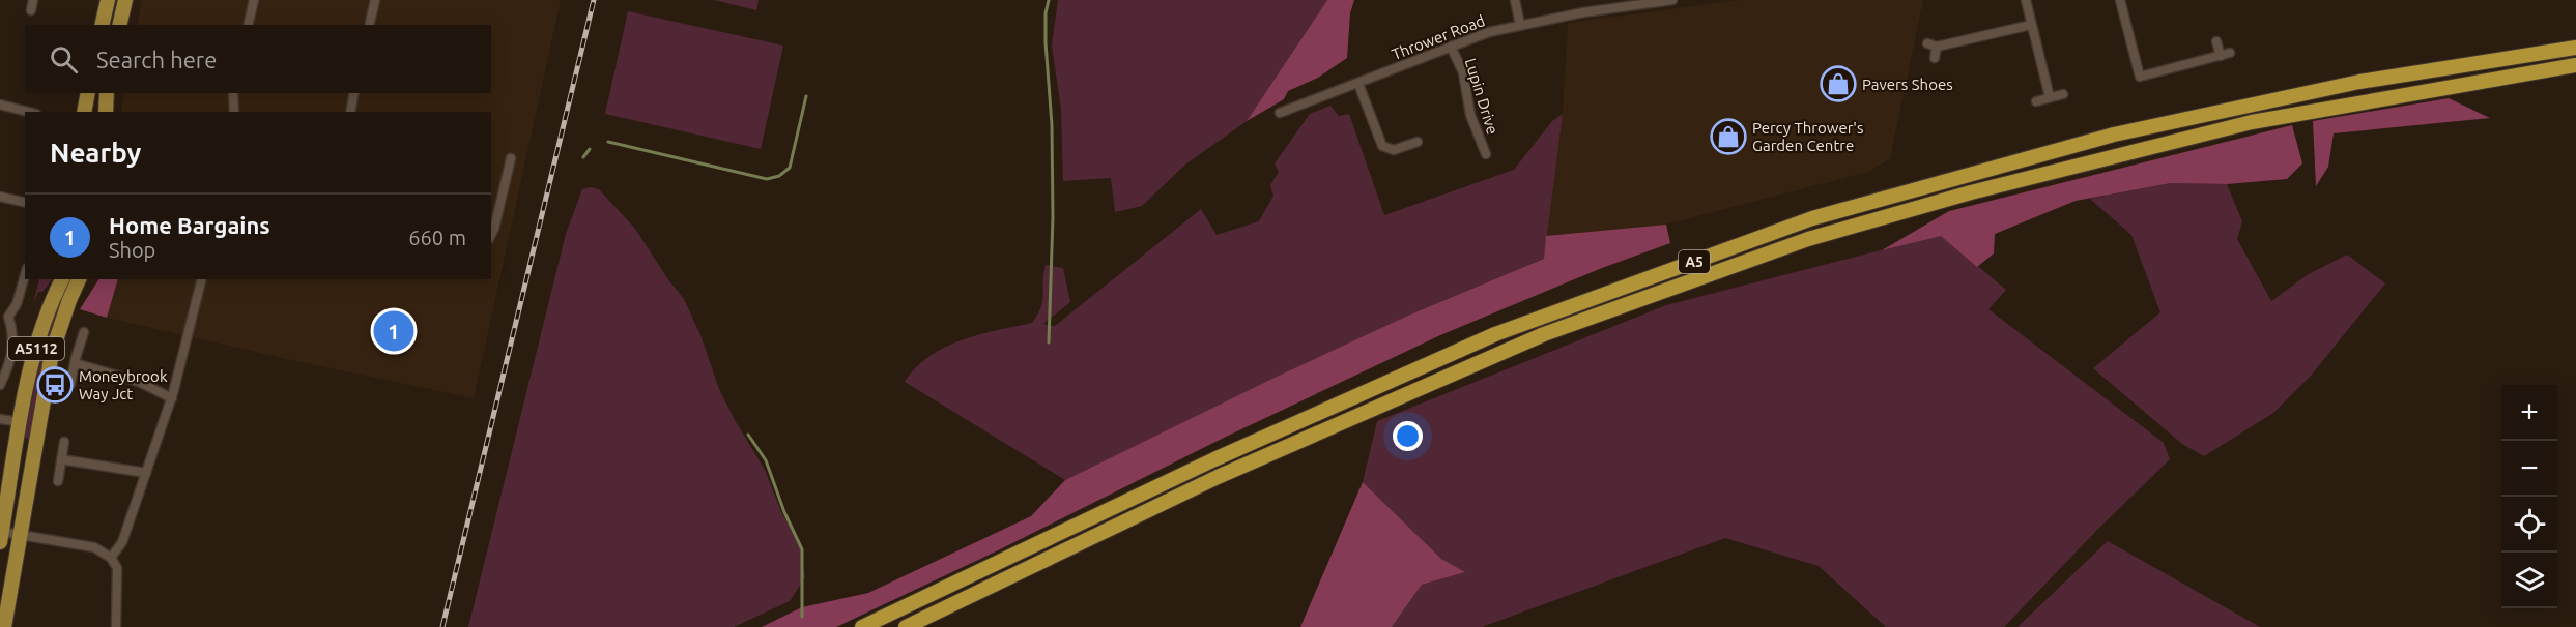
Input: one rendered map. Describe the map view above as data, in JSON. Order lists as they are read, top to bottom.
{
  "streets": {
    "highway": ["A5"],
    "main road": ["A5112"],
    "street": ["Thrower Road", "Lupin Drive"]
  },
  "crossings": [
    ["Thrower Road", "Lupin Drive"]
  ],
  "places": {
    "shop": ["Pavers Shoes", "Percy Thrower's Garden Centre"],
    "bus stop": ["Moneybrook Way Jct"]
  },
  "page": {
    "search": "Search here",
    "heading": "Nearby",
    "list": [
      {
        "mark": "1",
        "name": "Home Bargains",
        "note": "Shop",
        "value": "660 m"
      }
    ],
    "pins": "1",
    "map_buttons": ["+", "−"]
  }
}
